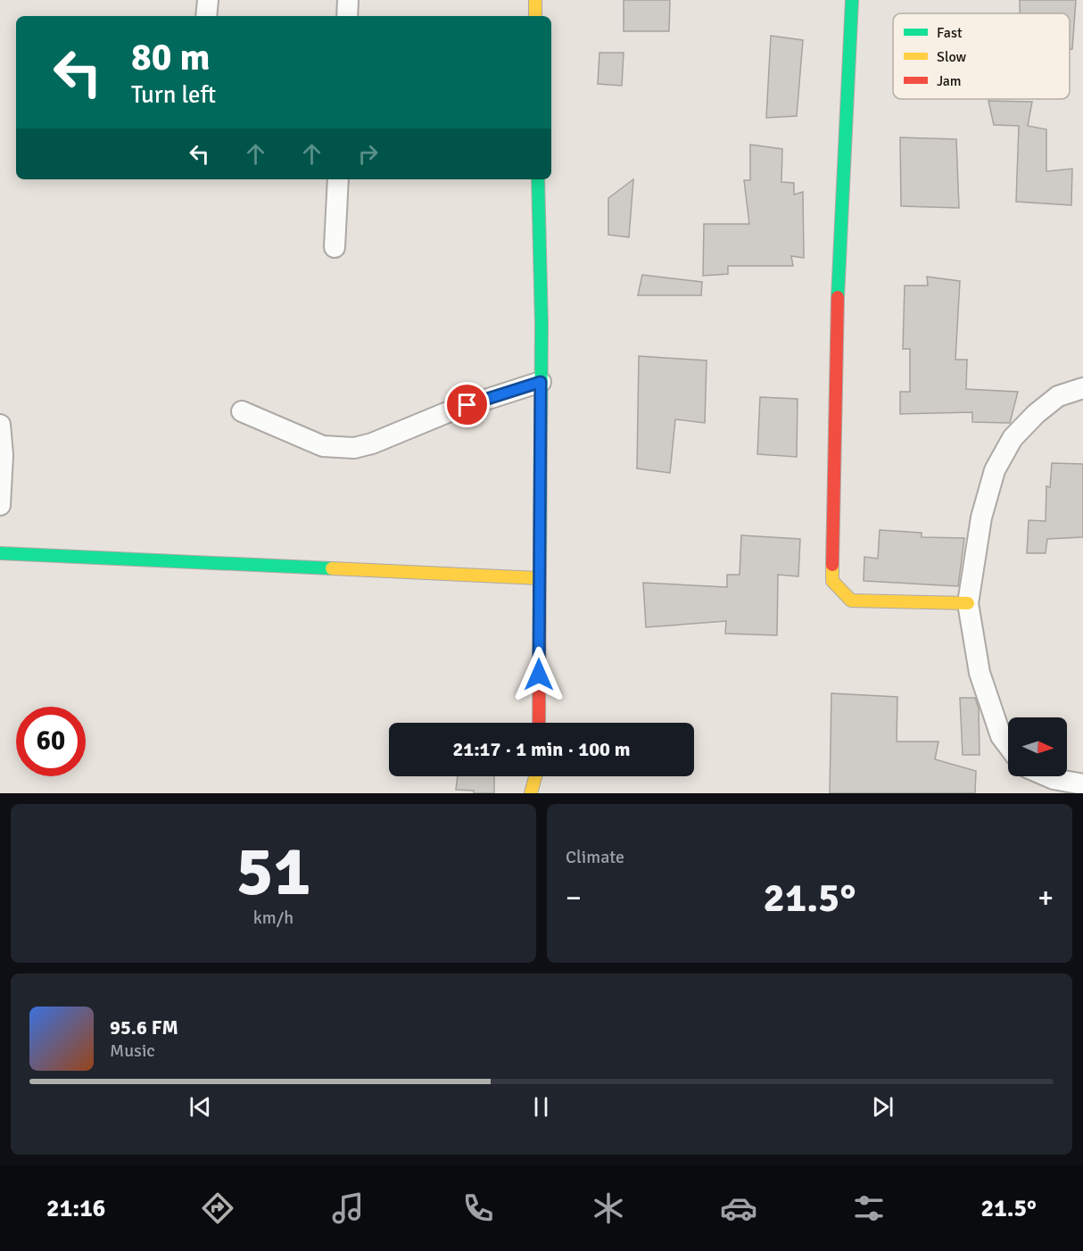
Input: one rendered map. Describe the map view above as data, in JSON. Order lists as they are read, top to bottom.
{
  "legend": ["Fast", "Slow", "Jam"],
  "north": "right",
  "page": {
    "turn": ["80 m", "Turn left"],
    "limit": "60",
    "trip": "21:17 · 1 min · 100 m",
    "tile": [
      ["51", "km/h"],
      "Climate"
    ],
    "heat": ["−", "21.5°", "+"],
    "song": ["95.6 FM", "Music"],
    "tabs": ["21:16", "21.5°"]
  }
}
